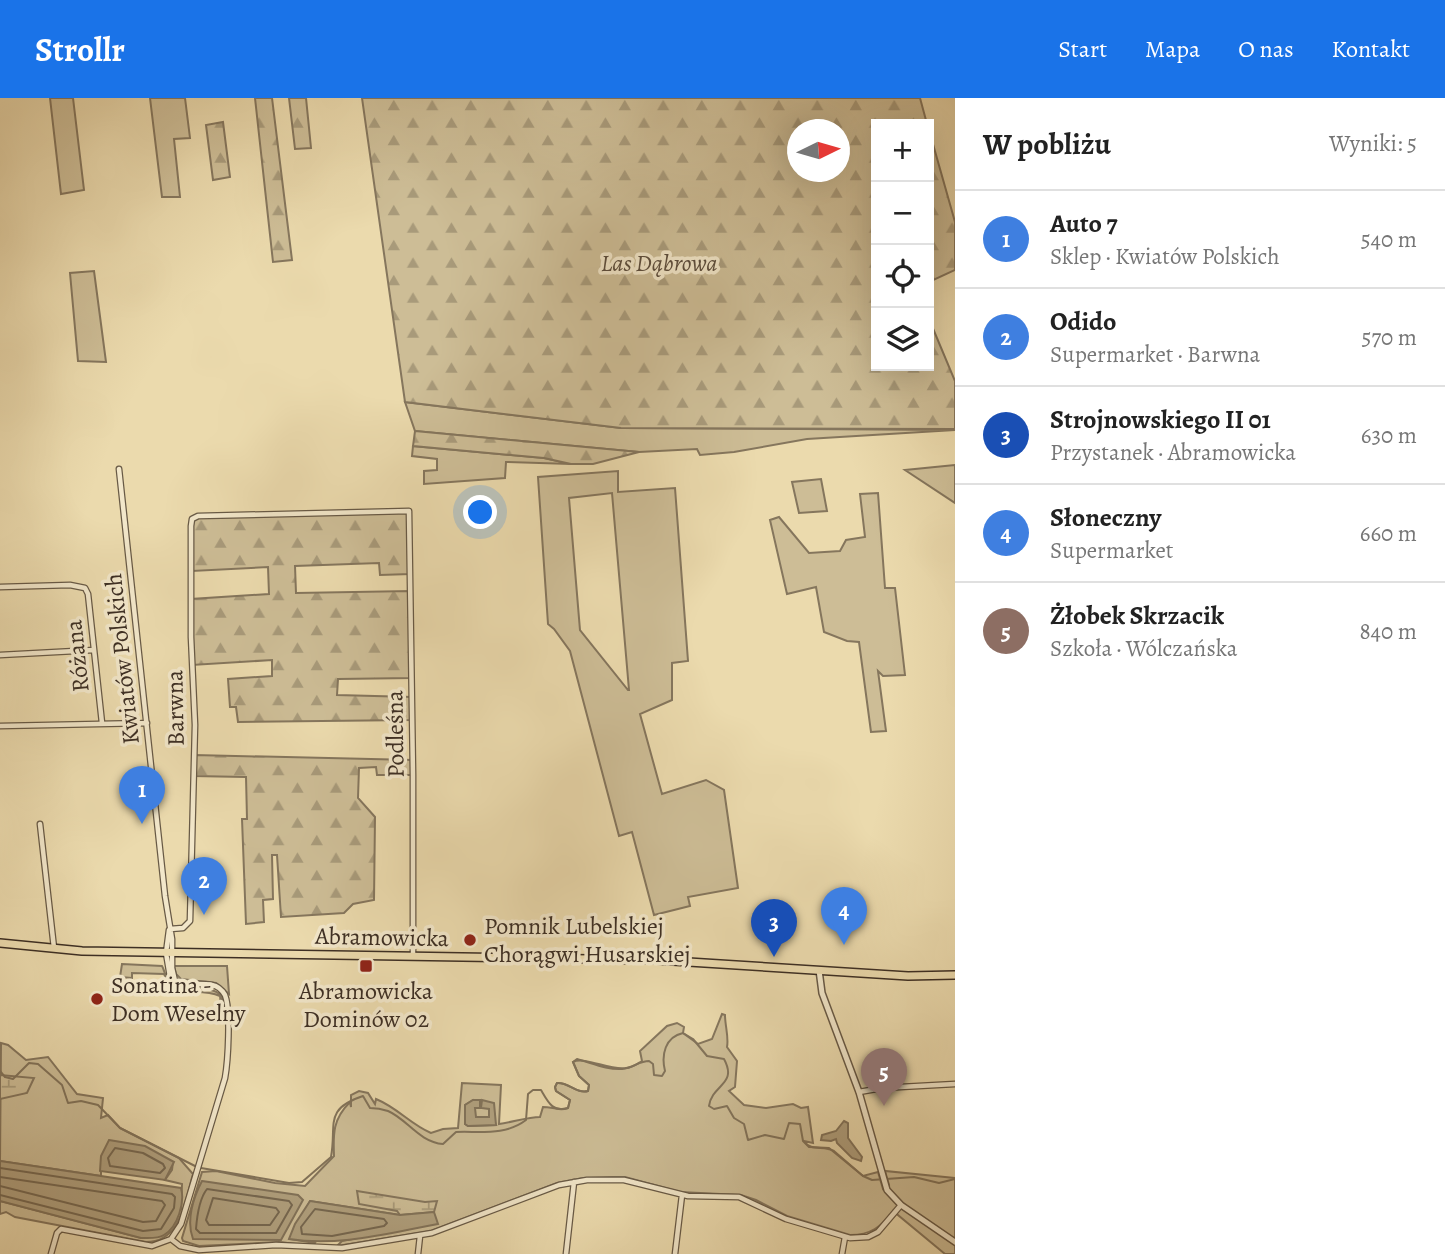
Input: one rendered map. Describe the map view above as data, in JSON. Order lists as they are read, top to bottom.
{
  "streets": {
    "main road": ["Abramowicka"],
    "street": [
      "Różana",
      "Kwiatów Polskich",
      "Barwna",
      "Podleśna"
    ]
  },
  "crossings": [
    ["Kwiatów Polskich", "Barwna"],
    ["Kwiatów Polskich", "Abramowicka"],
    ["Barwna", "Podleśna"],
    ["Podleśna", "Abramowicka"]
  ],
  "parks": ["Las Dąbrowa"],
  "places": {
    "other": ["Pomnik Lubelskiej Chorągwi Husarskiej", "Sonatina - Dom Weselny"],
    "transit": ["Abramowicka Dominów 02"]
  },
  "north": "right",
  "page": {
    "header": "Strollr",
    "nav": [
      "Start",
      "Mapa",
      "O nas",
      "Kontakt"
    ],
    "heading": ["W pobliżu", "Wyniki: 5"],
    "map_buttons": ["+", "−"],
    "list": [
      {
        "mark": "1",
        "name": "Auto 7",
        "note": "Sklep · Kwiatów Polskich",
        "value": "540 m"
      },
      {
        "mark": "2",
        "name": "Odido",
        "note": "Supermarket · Barwna",
        "value": "570 m"
      },
      {
        "mark": "3",
        "name": "Strojnowskiego II 01",
        "note": "Przystanek · Abramowicka",
        "value": "630 m"
      },
      {
        "mark": "4",
        "name": "Słoneczny",
        "note": "Supermarket",
        "value": "660 m"
      },
      {
        "mark": "5",
        "name": "Żłobek Skrzacik",
        "note": "Szkoła · Wólczańska",
        "value": "840 m"
      }
    ],
    "pins": [
      "1",
      "2",
      "4",
      "3",
      "5"
    ]
  }
}
